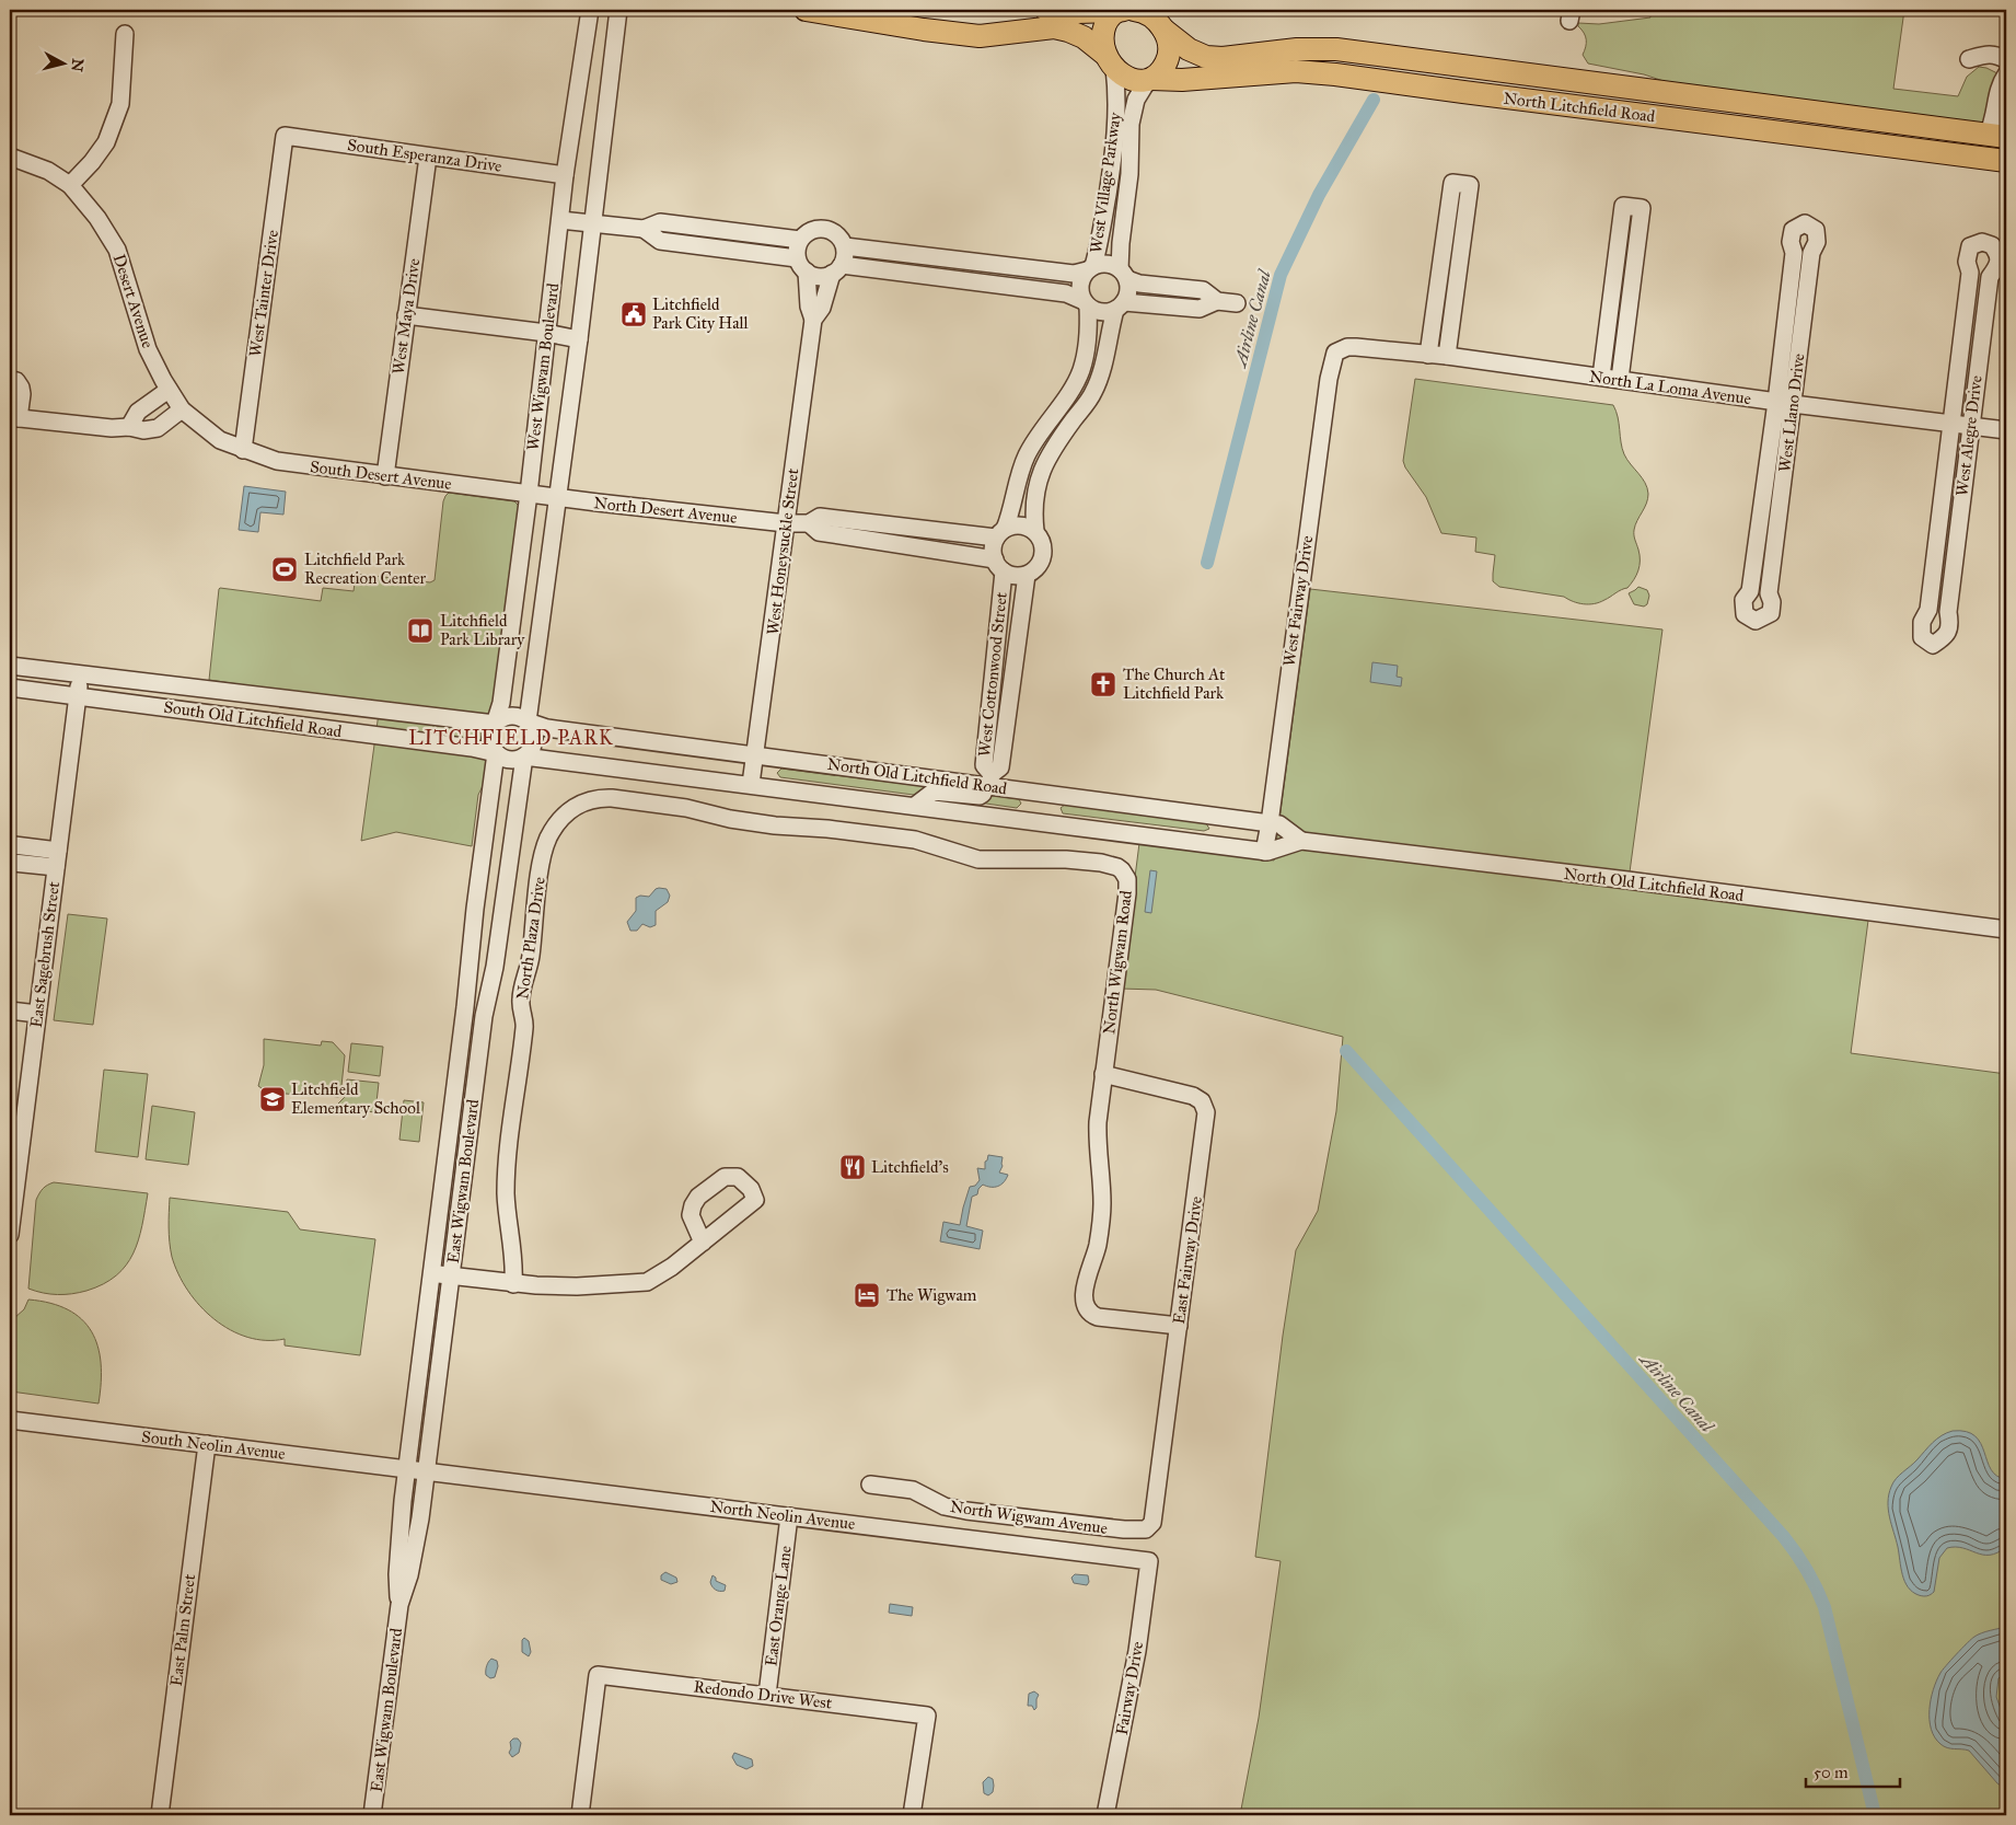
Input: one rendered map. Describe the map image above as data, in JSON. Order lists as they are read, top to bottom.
{
  "streets": {
    "main road": ["North Litchfield Road"],
    "street": [
      "South Esperanza Drive",
      "West Village Parkway",
      "West Tainter Drive",
      "Desert Avenue",
      "West Maya Drive",
      "West Wigwam Boulevard",
      "North La Loma Avenue",
      "West Llano Drive",
      "West Alegre Drive",
      "South Desert Avenue",
      "North Desert Avenue",
      "West Honeysuckle Street",
      "West Fairway Drive",
      "West Cottonwood Street",
      "South Old Litchfield Road",
      "North Old Litchfield Road",
      "North Plaza Drive",
      "East Sagebrush Street",
      "North Wigwam Road",
      "East Wigwam Boulevard",
      "East Fairway Drive",
      "South Neolin Avenue",
      "North Neolin Avenue",
      "North Wigwam Avenue",
      "East Orange Lane",
      "East Palm Street",
      "Fairway Drive",
      "Redondo Drive West"
    ]
  },
  "crossings": [
    ["North Litchfield Road", "West Village Parkway"],
    ["South Esperanza Drive", "West Tainter Drive"],
    ["South Esperanza Drive", "West Maya Drive"],
    ["South Esperanza Drive", "West Wigwam Boulevard"],
    ["West Tainter Drive", "South Desert Avenue"],
    ["Desert Avenue", "South Desert Avenue"],
    ["West Maya Drive", "South Desert Avenue"],
    ["West Wigwam Boulevard", "South Desert Avenue"],
    ["West Wigwam Boulevard", "North Desert Avenue"],
    ["West Wigwam Boulevard", "South Old Litchfield Road"],
    ["West Wigwam Boulevard", "North Old Litchfield Road"],
    ["West Wigwam Boulevard", "East Wigwam Boulevard"],
    ["North La Loma Avenue", "West Llano Drive"],
    ["North La Loma Avenue", "West Alegre Drive"],
    ["North La Loma Avenue", "West Fairway Drive"],
    ["South Desert Avenue", "North Desert Avenue"],
    ["North Desert Avenue", "West Honeysuckle Street"],
    ["West Honeysuckle Street", "North Old Litchfield Road"],
    ["West Fairway Drive", "North Old Litchfield Road"],
    ["West Cottonwood Street", "North Old Litchfield Road"],
    ["South Old Litchfield Road", "North Old Litchfield Road"],
    ["South Old Litchfield Road", "East Sagebrush Street"],
    ["South Old Litchfield Road", "East Wigwam Boulevard"],
    ["North Old Litchfield Road", "East Wigwam Boulevard"],
    ["North Plaza Drive", "North Wigwam Road"],
    ["North Wigwam Road", "East Fairway Drive"],
    ["East Wigwam Boulevard", "South Neolin Avenue"],
    ["East Wigwam Boulevard", "North Neolin Avenue"],
    ["East Fairway Drive", "North Wigwam Avenue"],
    ["South Neolin Avenue", "North Neolin Avenue"],
    ["South Neolin Avenue", "East Palm Street"],
    ["North Neolin Avenue", "East Orange Lane"],
    ["North Neolin Avenue", "Fairway Drive"],
    ["East Orange Lane", "Redondo Drive West"]
  ],
  "districts": ["LITCHFIELD PARK"],
  "water": ["Airline Canal"],
  "places": {
    "public building": ["Litchfield Park City Hall"],
    "sports": ["Litchfield Park Recreation Center"],
    "library": ["Litchfield Park Library"],
    "church": ["The Church At Litchfield Park"],
    "school or university": ["Litchfield Elementary School"],
    "restaurant": ["Litchfield's"],
    "hotel": ["The Wigwam"]
  },
  "scale_bar": "50 m",
  "north": "right"
}
